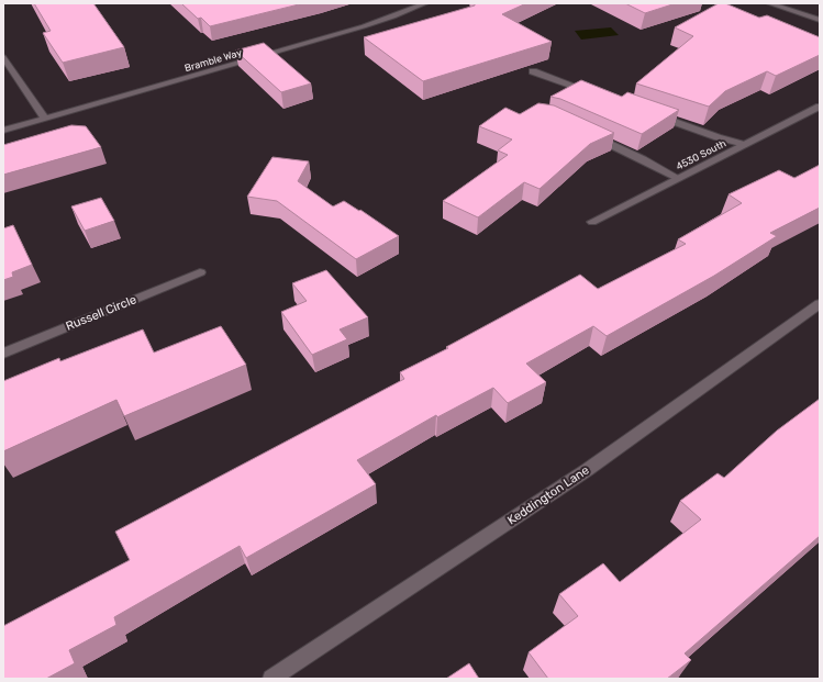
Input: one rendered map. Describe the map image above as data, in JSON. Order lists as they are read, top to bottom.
{
  "streets": {
    "street": [
      "Bramble Way",
      "4530 South",
      "Russell Circle",
      "Keddington Lane"
    ]
  }
}
